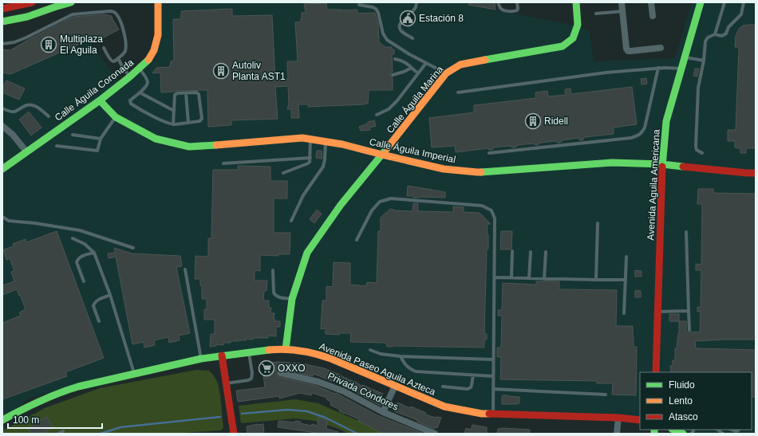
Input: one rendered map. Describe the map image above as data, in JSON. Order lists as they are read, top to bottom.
{
  "streets": {
    "street": [
      "Calle Águila Coronada",
      "Calle Águila Marina",
      "Calle Águila Imperial",
      "Avenida Aguila Americana",
      "Avenida Paseo Aguila Azteca",
      "Privada Cóndores"
    ]
  },
  "crossings": [
    ["Calle Águila Coronada", "Calle Águila Imperial"],
    ["Calle Águila Marina", "Calle Águila Imperial"],
    ["Calle Águila Marina", "Avenida Paseo Aguila Azteca"],
    ["Calle Águila Imperial", "Avenida Aguila Americana"]
  ],
  "places": {
    "public building": ["Estación 8"],
    "building": ["Multiplaza El Aguila", "Autoliv Planta AST1", "Ridell"],
    "supermarket": ["OXXO"]
  },
  "legend": ["Fluido", "Lento", "Atasco"],
  "scale_bar": "100 m"
}
